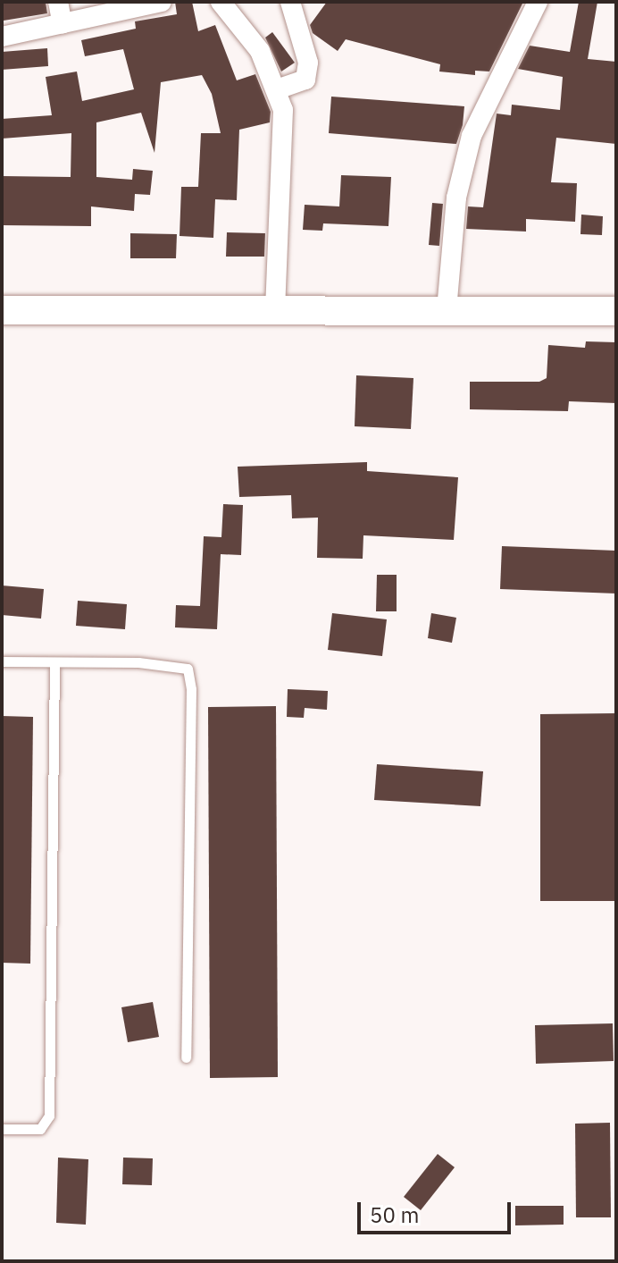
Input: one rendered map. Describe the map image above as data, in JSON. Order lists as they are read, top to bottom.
{
  "scale_bar": "50 m"
}
